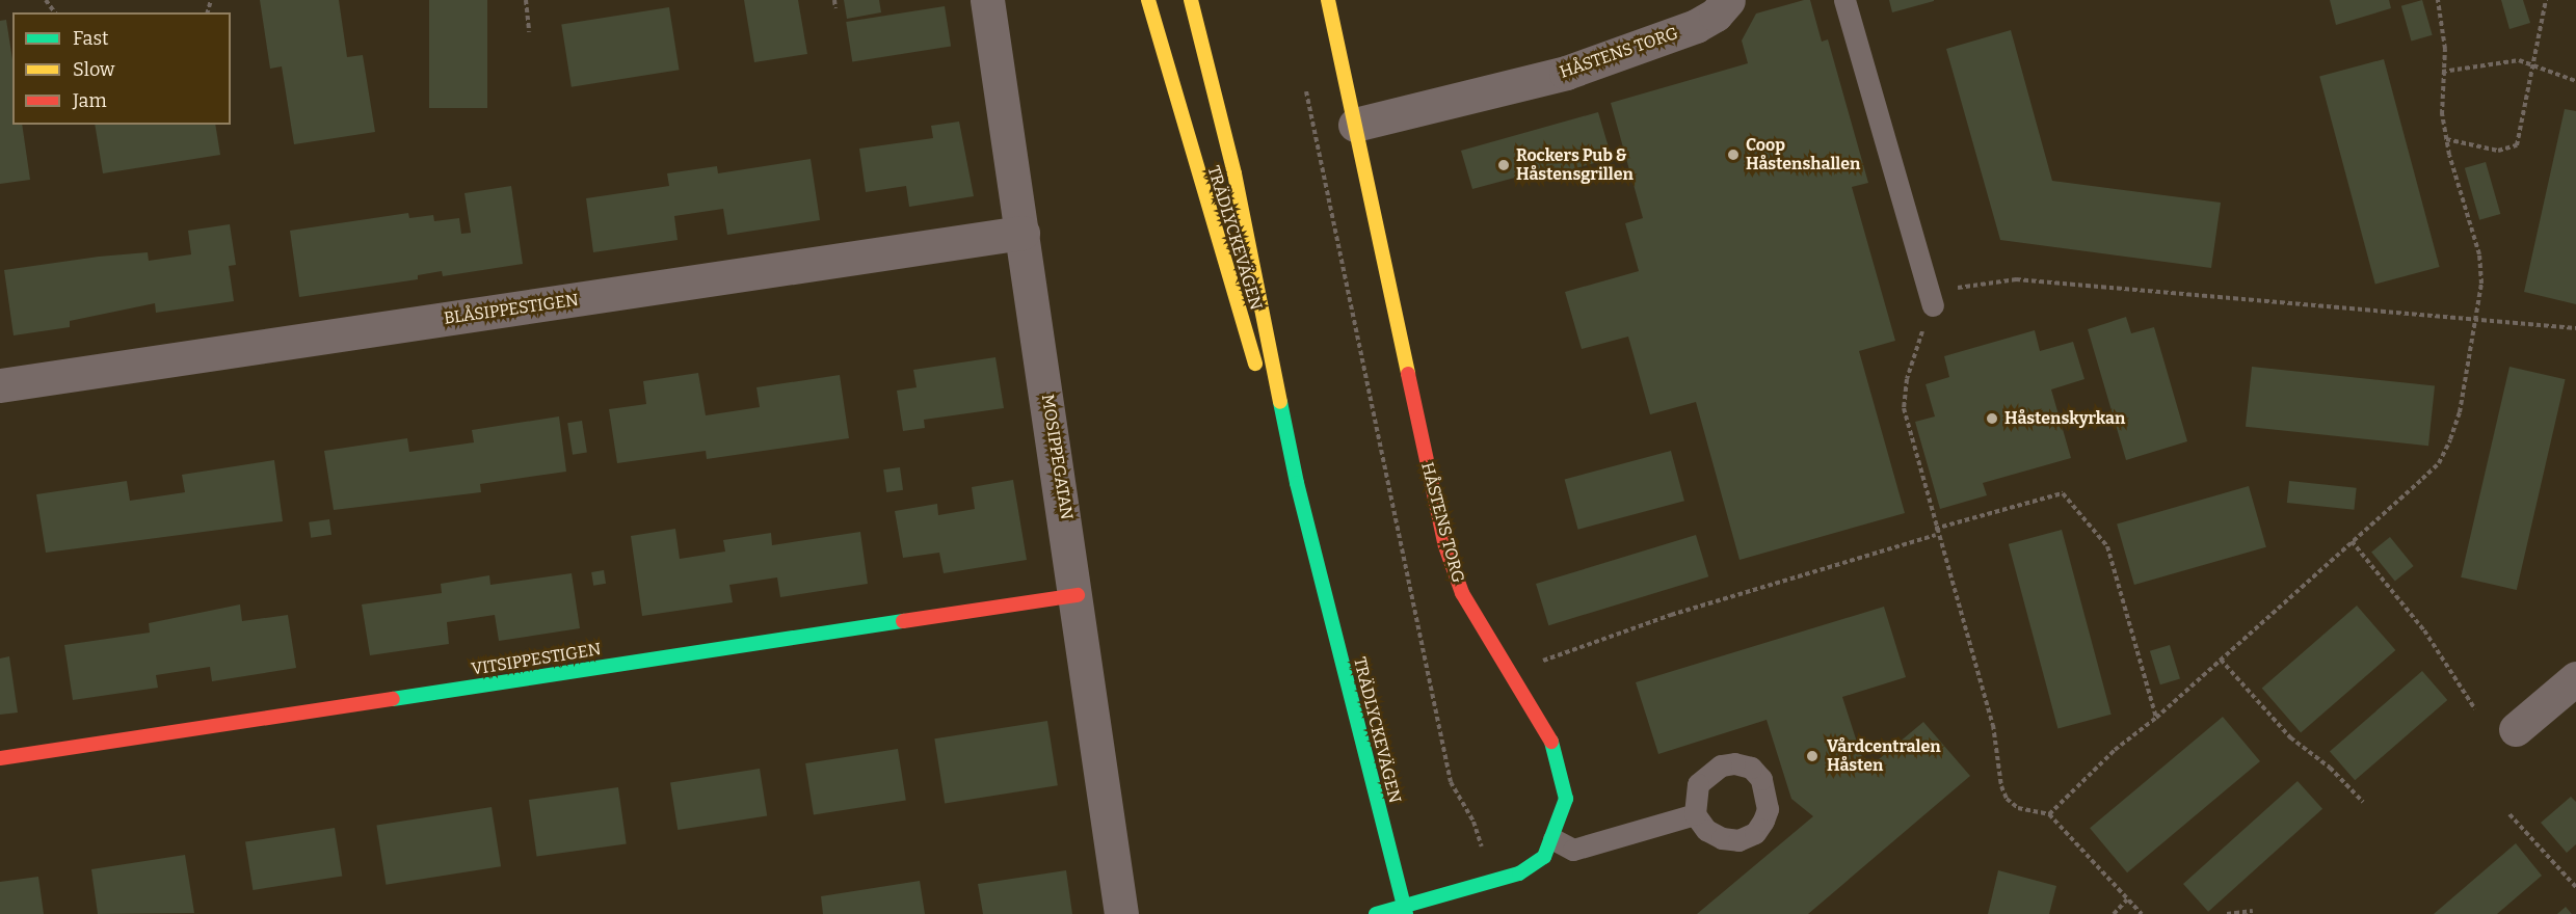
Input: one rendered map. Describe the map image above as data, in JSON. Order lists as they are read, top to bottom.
{
  "streets": {
    "street": [
      "HÅSTENS TORG",
      "TRÄDLYCKEVÄGEN",
      "BLÅSIPPESTIGEN",
      "MOSIPPEGATAN",
      "VITSIPPESTIGEN"
    ]
  },
  "crossings": [
    ["HÅSTENS TORG", "TRÄDLYCKEVÄGEN"],
    ["BLÅSIPPESTIGEN", "MOSIPPEGATAN"],
    ["MOSIPPEGATAN", "VITSIPPESTIGEN"]
  ],
  "places": [
    "Coop Håstenshallen",
    "Rockers Pub & Håstensgrillen",
    "Håstenskyrkan",
    "Vårdcentralen Håsten"
  ],
  "legend": ["Fast", "Slow", "Jam"]
}
